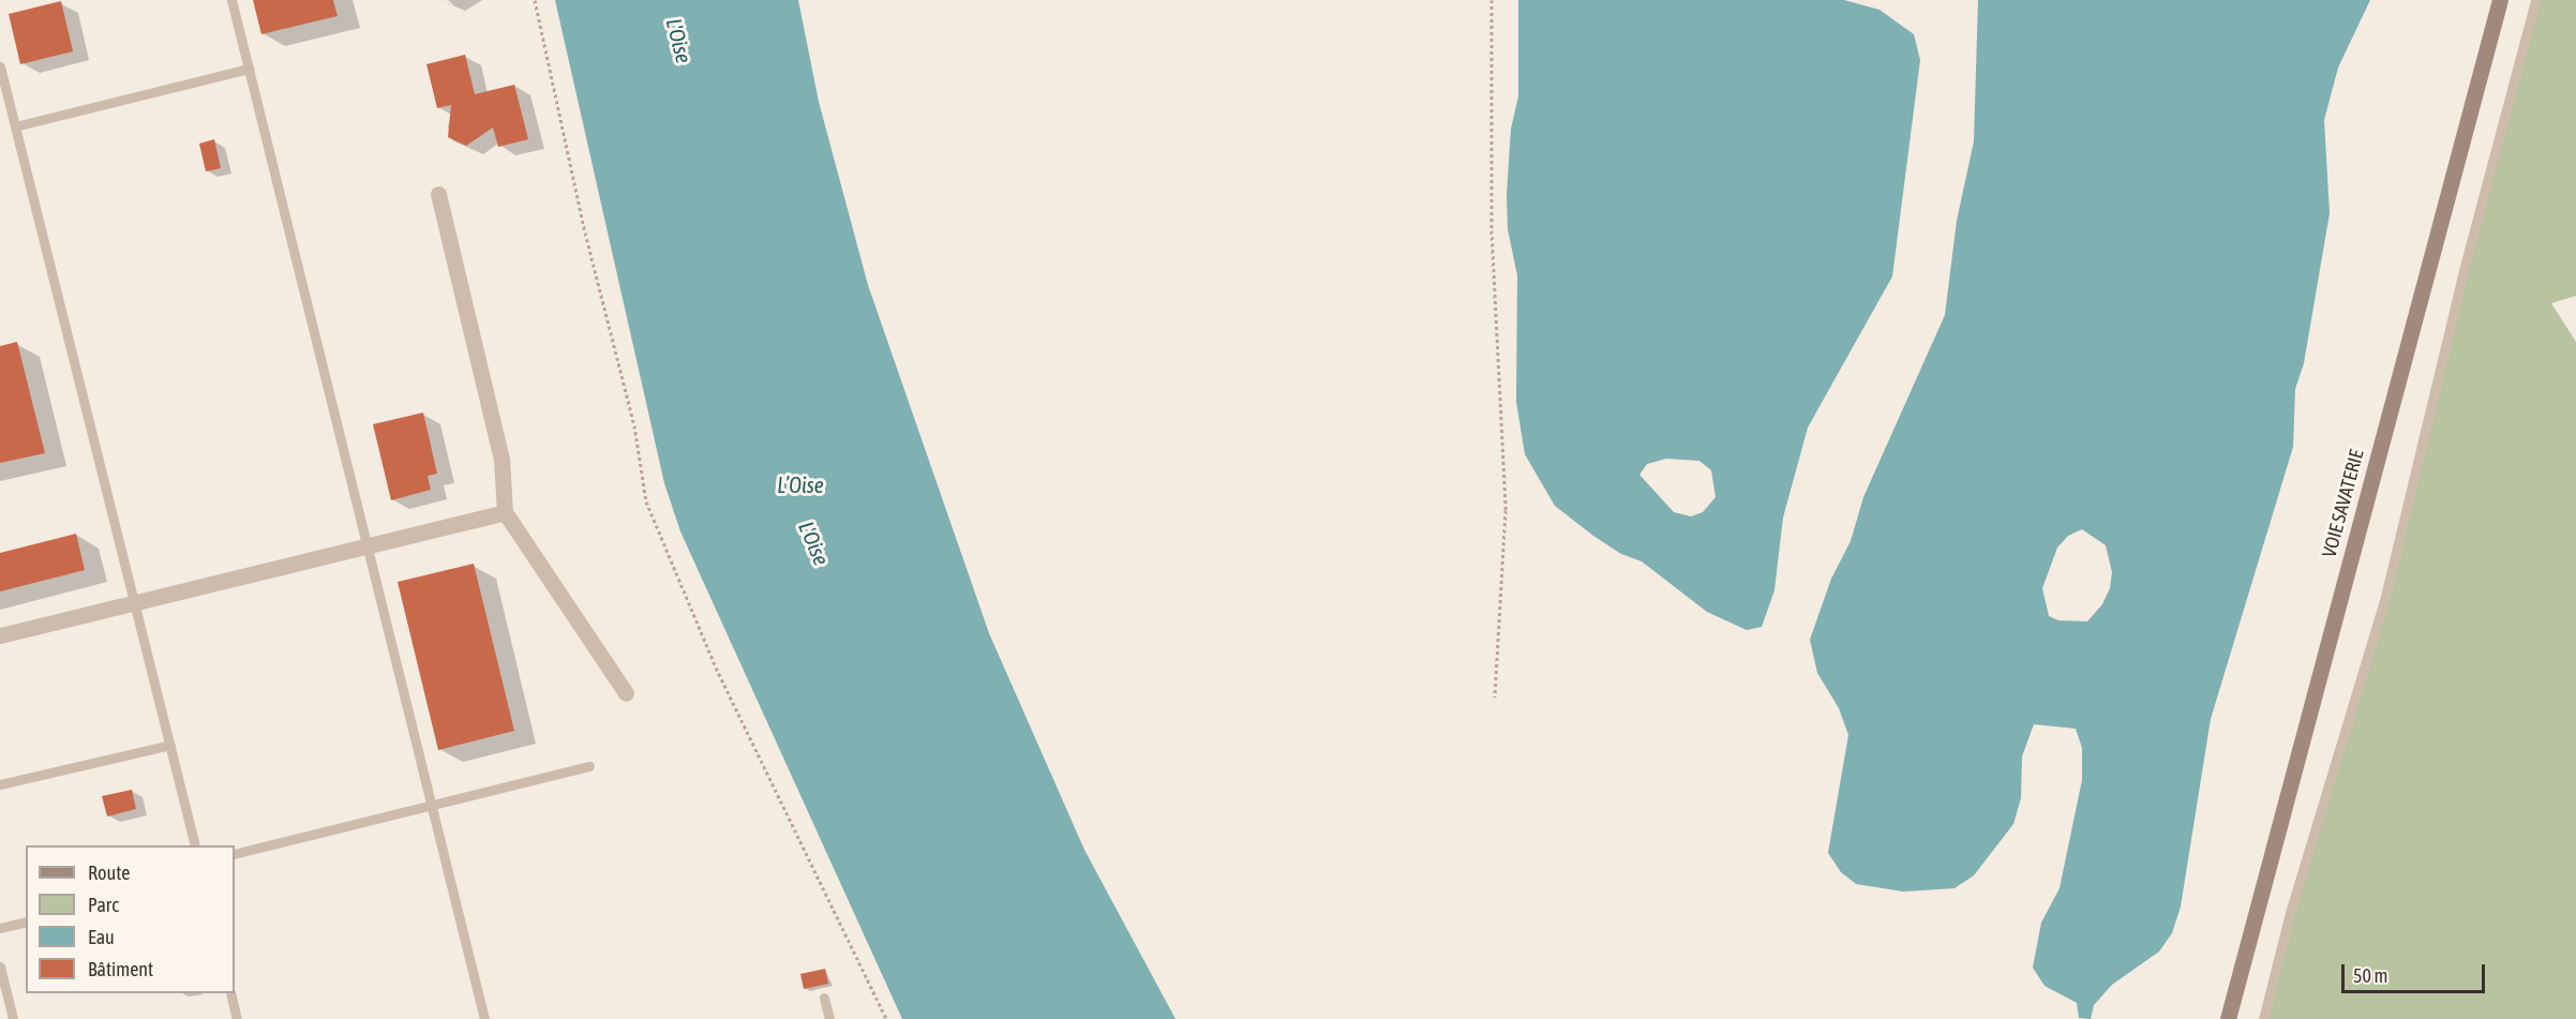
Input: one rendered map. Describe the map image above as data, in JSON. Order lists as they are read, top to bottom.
{
  "streets": {
    "main road": ["VOIE SAVATERIE"]
  },
  "water": ["L'Oise", "L’Oise"],
  "legend": [
    "Route",
    "Parc",
    "Eau",
    "Bâtiment"
  ],
  "scale_bar": "50 m"
}
